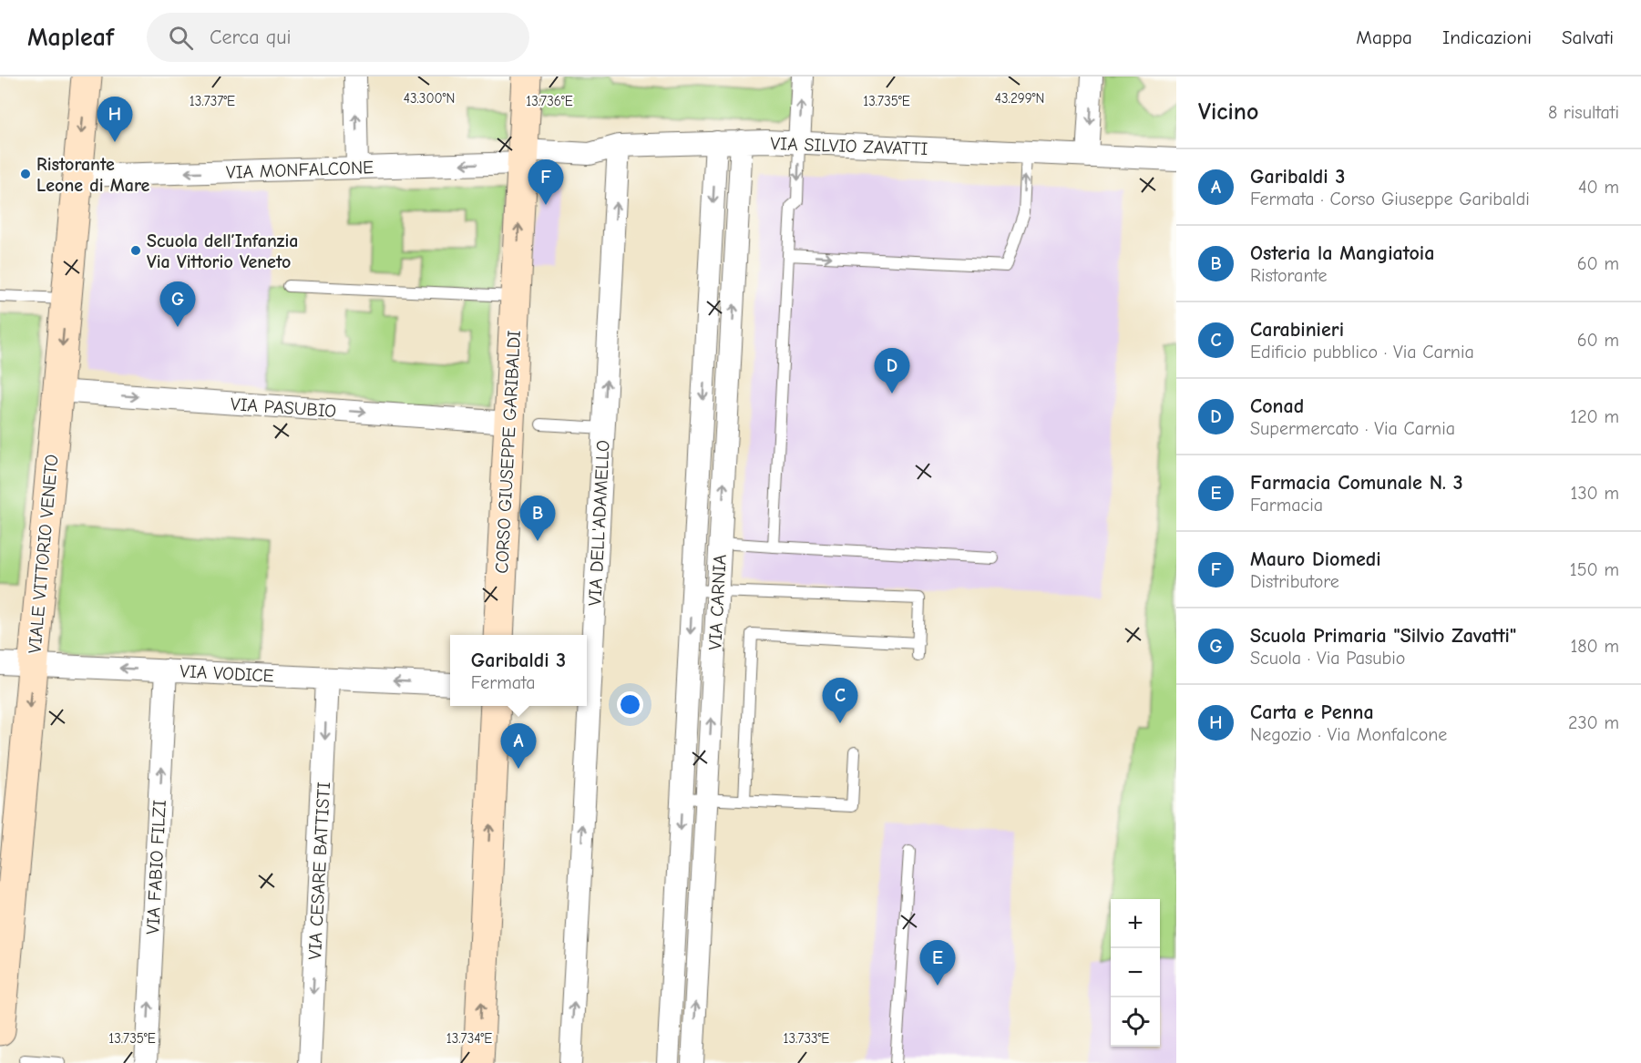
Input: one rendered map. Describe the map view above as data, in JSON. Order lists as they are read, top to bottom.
{
  "streets": {
    "street": [
      "VIA SILVIO ZAVATTI",
      "VIA MONFALCONE",
      "VIA PASUBIO",
      "CORSO GIUSEPPE GARIBALDI",
      "VIA DELL'ADAMELLO",
      "VIALE VITTORIO VENETO",
      "VIA CARNIA",
      "VIA VODICE",
      "VIA FABIO FILZI",
      "VIA CESARE BATTISTI"
    ]
  },
  "crossings": [
    ["VIA SILVIO ZAVATTI", "VIA MONFALCONE"],
    ["VIA SILVIO ZAVATTI", "CORSO GIUSEPPE GARIBALDI"],
    ["VIA SILVIO ZAVATTI", "VIA DELL'ADAMELLO"],
    ["VIA SILVIO ZAVATTI", "VIA CARNIA"],
    ["VIA MONFALCONE", "CORSO GIUSEPPE GARIBALDI"],
    ["VIA MONFALCONE", "VIALE VITTORIO VENETO"],
    ["VIA PASUBIO", "CORSO GIUSEPPE GARIBALDI"],
    ["VIA PASUBIO", "VIALE VITTORIO VENETO"],
    ["VIALE VITTORIO VENETO", "VIA VODICE"],
    ["VIA VODICE", "VIA FABIO FILZI"],
    ["VIA VODICE", "VIA CESARE BATTISTI"]
  ],
  "one_way": [
    "VIA MONFALCONE",
    "VIA PASUBIO",
    "VIALE VITTORIO VENETO",
    "VIA VODICE",
    "VIA FABIO FILZI"
  ],
  "places": ["Ristorante Leone di Mare", "Scuola dell’Infanzia Via Vittorio Veneto"],
  "page": {
    "header": "Mapleaf",
    "search": "Cerca qui",
    "nav": ["Mappa", "Indicazioni", "Salvati"],
    "heading": ["Vicino", "8 risultati"],
    "pins": [
      "H",
      "F",
      "G",
      "D",
      "B",
      "C",
      "A",
      "E"
    ],
    "list": [
      {
        "mark": "A",
        "name": "Garibaldi 3",
        "note": "Fermata · Corso Giuseppe Garibaldi",
        "value": "40 m"
      },
      {
        "mark": "B",
        "name": "Osteria la Mangiatoia",
        "note": "Ristorante",
        "value": "60 m"
      },
      {
        "mark": "C",
        "name": "Carabinieri",
        "note": "Edificio pubblico · Via Carnia",
        "value": "60 m"
      },
      {
        "mark": "D",
        "name": "Conad",
        "note": "Supermercato · Via Carnia",
        "value": "120 m"
      },
      {
        "mark": "E",
        "name": "Farmacia Comunale N. 3",
        "note": "Farmacia",
        "value": "130 m"
      },
      {
        "mark": "F",
        "name": "Mauro Diomedi",
        "note": "Distributore",
        "value": "150 m"
      },
      {
        "mark": "G",
        "name": "Scuola Primaria \"Silvio Zavatti\"",
        "note": "Scuola · Via Pasubio",
        "value": "180 m"
      },
      {
        "mark": "H",
        "name": "Carta e Penna",
        "note": "Negozio · Via Monfalcone",
        "value": "230 m"
      }
    ],
    "popup": ["Garibaldi 3", "Fermata"],
    "map_buttons": ["+", "−"]
  },
  "coordinates": [
    "43.300°N",
    "43.299°N",
    "13.737°E",
    "13.736°E",
    "13.735°E",
    "13.734°E",
    "13.733°E"
  ]
}
